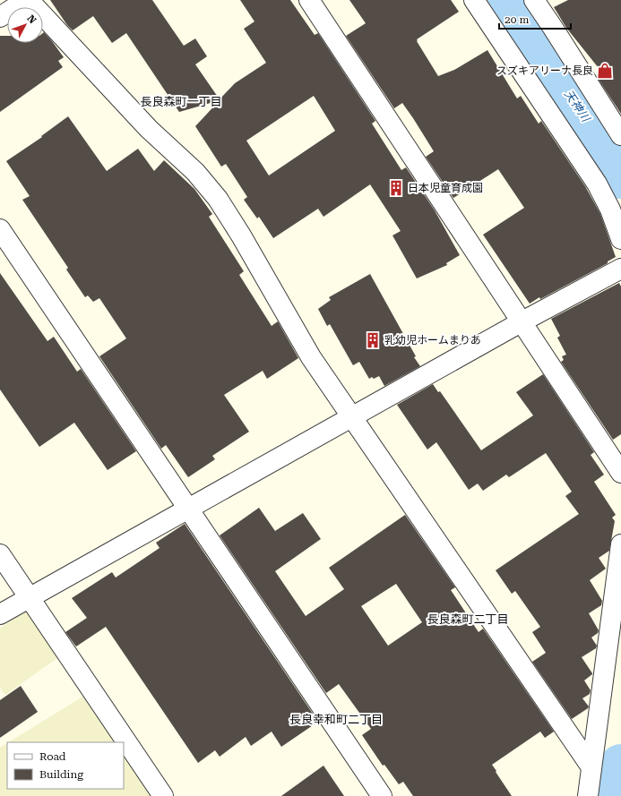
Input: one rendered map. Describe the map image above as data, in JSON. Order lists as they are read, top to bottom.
{
  "districts": ["長良森町一丁目", "長良森町二丁目", "長良幸和町二丁目"],
  "water": ["天神川"],
  "places": {
    "shop": ["スズキアリーナ長良"],
    "building": ["日本児童育成園", "乳幼児ホームまりあ"]
  },
  "legend": ["Road", "Building"],
  "scale_bar": "20 m",
  "north": "top right"
}
